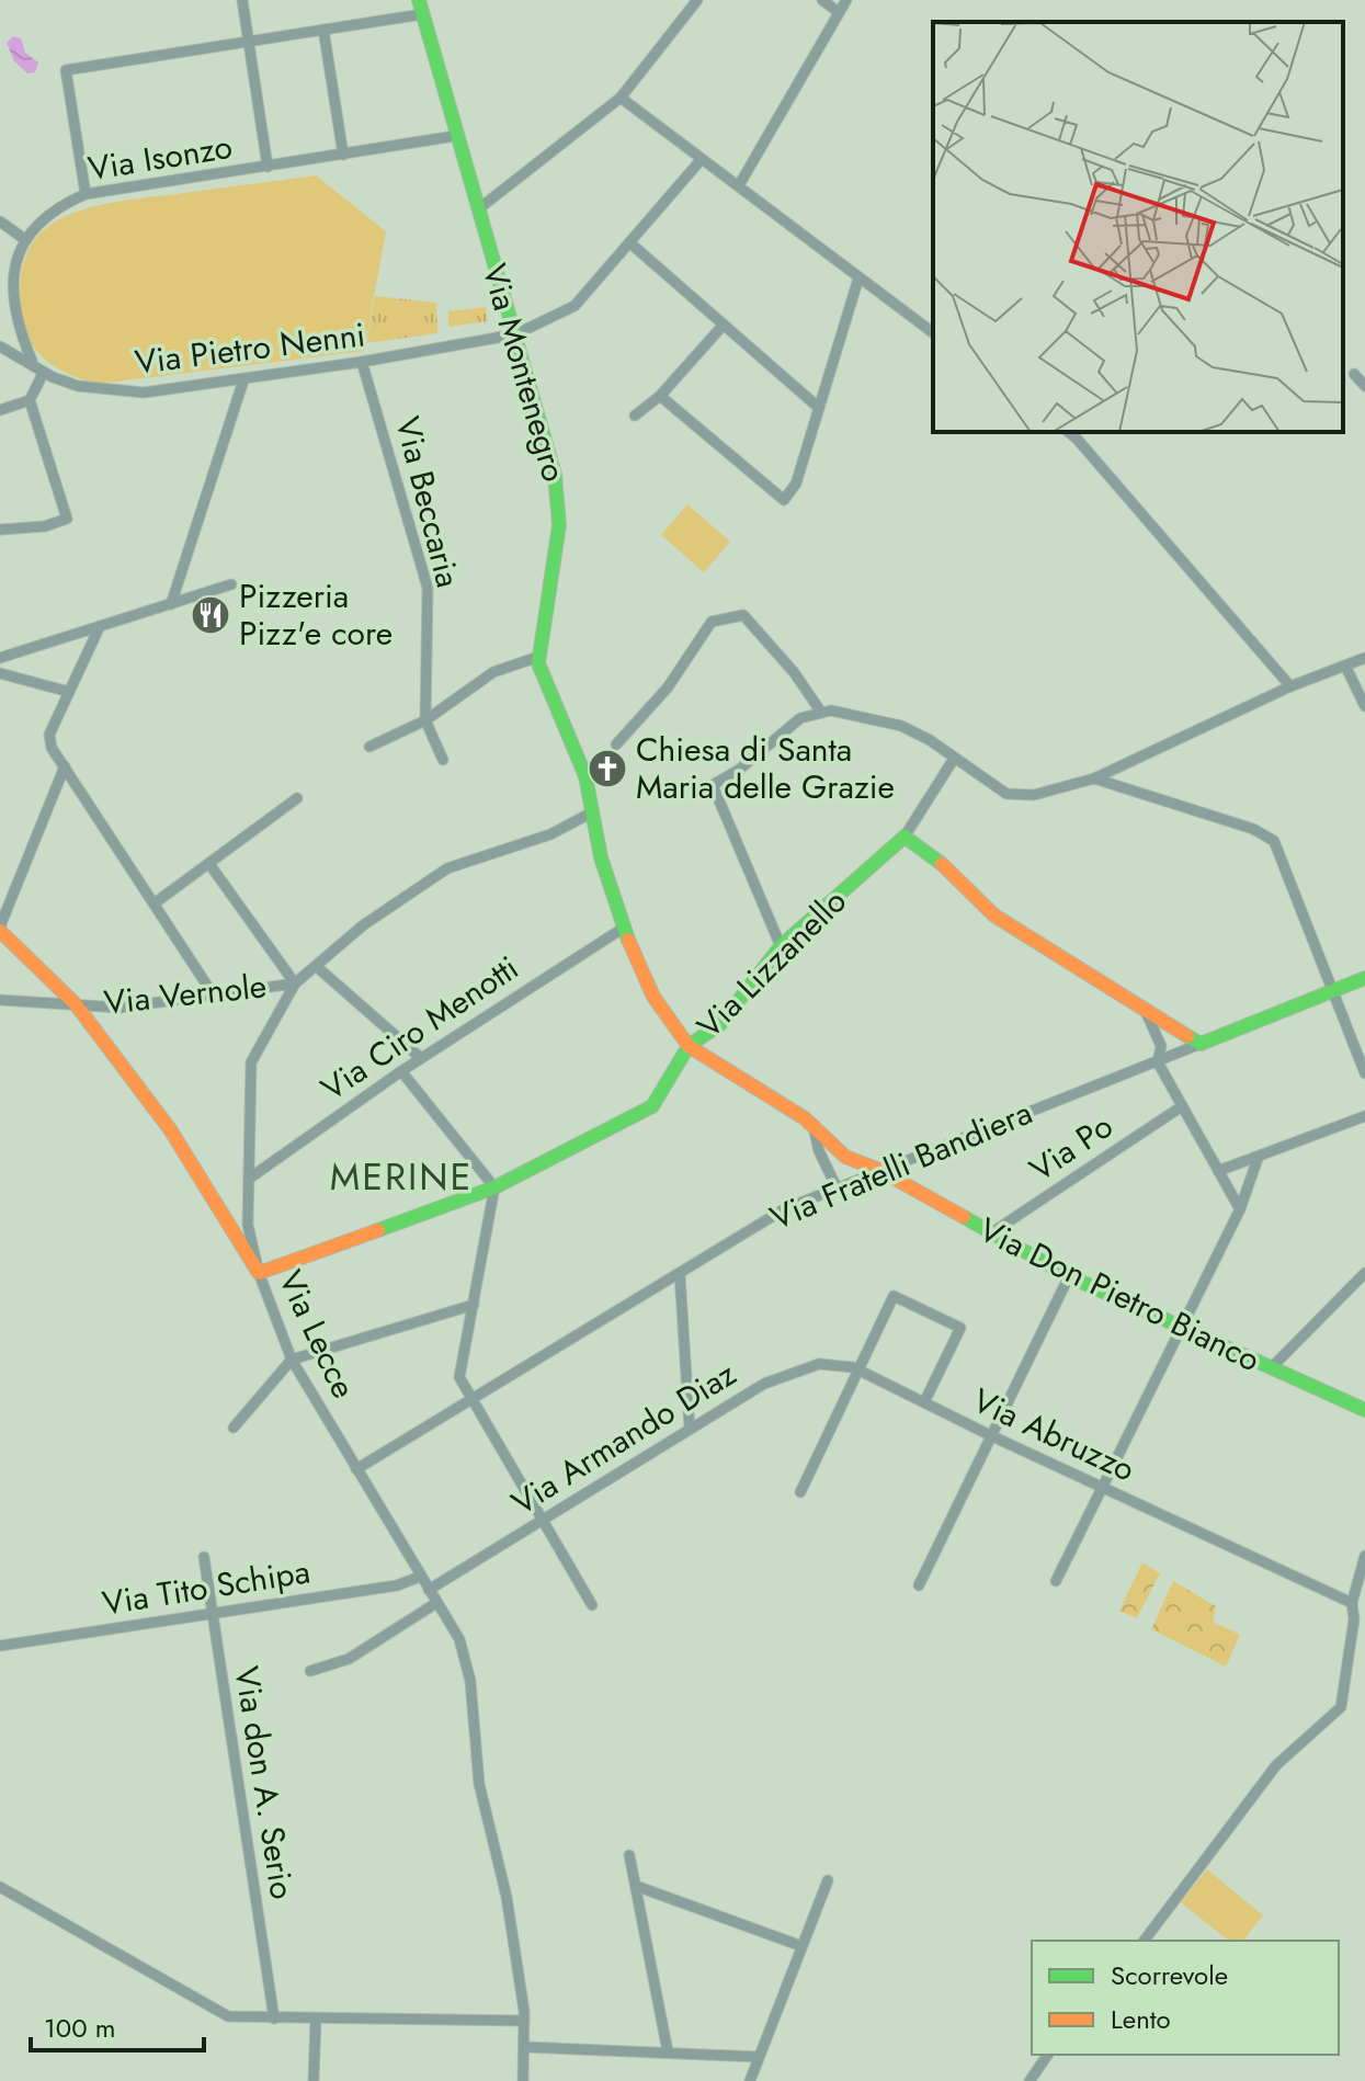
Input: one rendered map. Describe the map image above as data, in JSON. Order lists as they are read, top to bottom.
{
  "streets": {
    "street": [
      "Via Isonzo",
      "Via Pietro Nenni",
      "Via Montenegro",
      "Via Beccaria",
      "Via Lizzanello",
      "Via Vernole",
      "Via Ciro Menotti",
      "Via Po",
      "Via Fratelli Bandiera",
      "Via Don Pietro Bianco",
      "Via Lecce",
      "Via Abruzzo",
      "Via Armando Diaz",
      "Via Tito Schipa",
      "Via don A. Serio"
    ]
  },
  "crossings": [
    ["Via Isonzo", "Via Pietro Nenni"],
    ["Via Isonzo", "Via Montenegro"],
    ["Via Pietro Nenni", "Via Montenegro"],
    ["Via Pietro Nenni", "Via Beccaria"],
    ["Via Montenegro", "Via Lizzanello"],
    ["Via Montenegro", "Via Ciro Menotti"],
    ["Via Montenegro", "Via Don Pietro Bianco"],
    ["Via Montenegro", "Via Lecce"],
    ["Via Lizzanello", "Via Don Pietro Bianco"],
    ["Via Vernole", "Via Lecce"],
    ["Via Ciro Menotti", "Via Lecce"],
    ["Via Po", "Via Don Pietro Bianco"],
    ["Via Fratelli Bandiera", "Via Don Pietro Bianco"],
    ["Via Fratelli Bandiera", "Via Lecce"],
    ["Via Lecce", "Via Armando Diaz"],
    ["Via Lecce", "Via Tito Schipa"],
    ["Via Abruzzo", "Via Armando Diaz"],
    ["Via Tito Schipa", "Via don A. Serio"]
  ],
  "districts": ["MERINE"],
  "places": {
    "restaurant": ["Pizzeria Pizz'e core"],
    "church": ["Chiesa di Santa Maria delle Grazie"]
  },
  "legend": ["Scorrevole", "Lento"],
  "scale_bar": "100 m"
}
